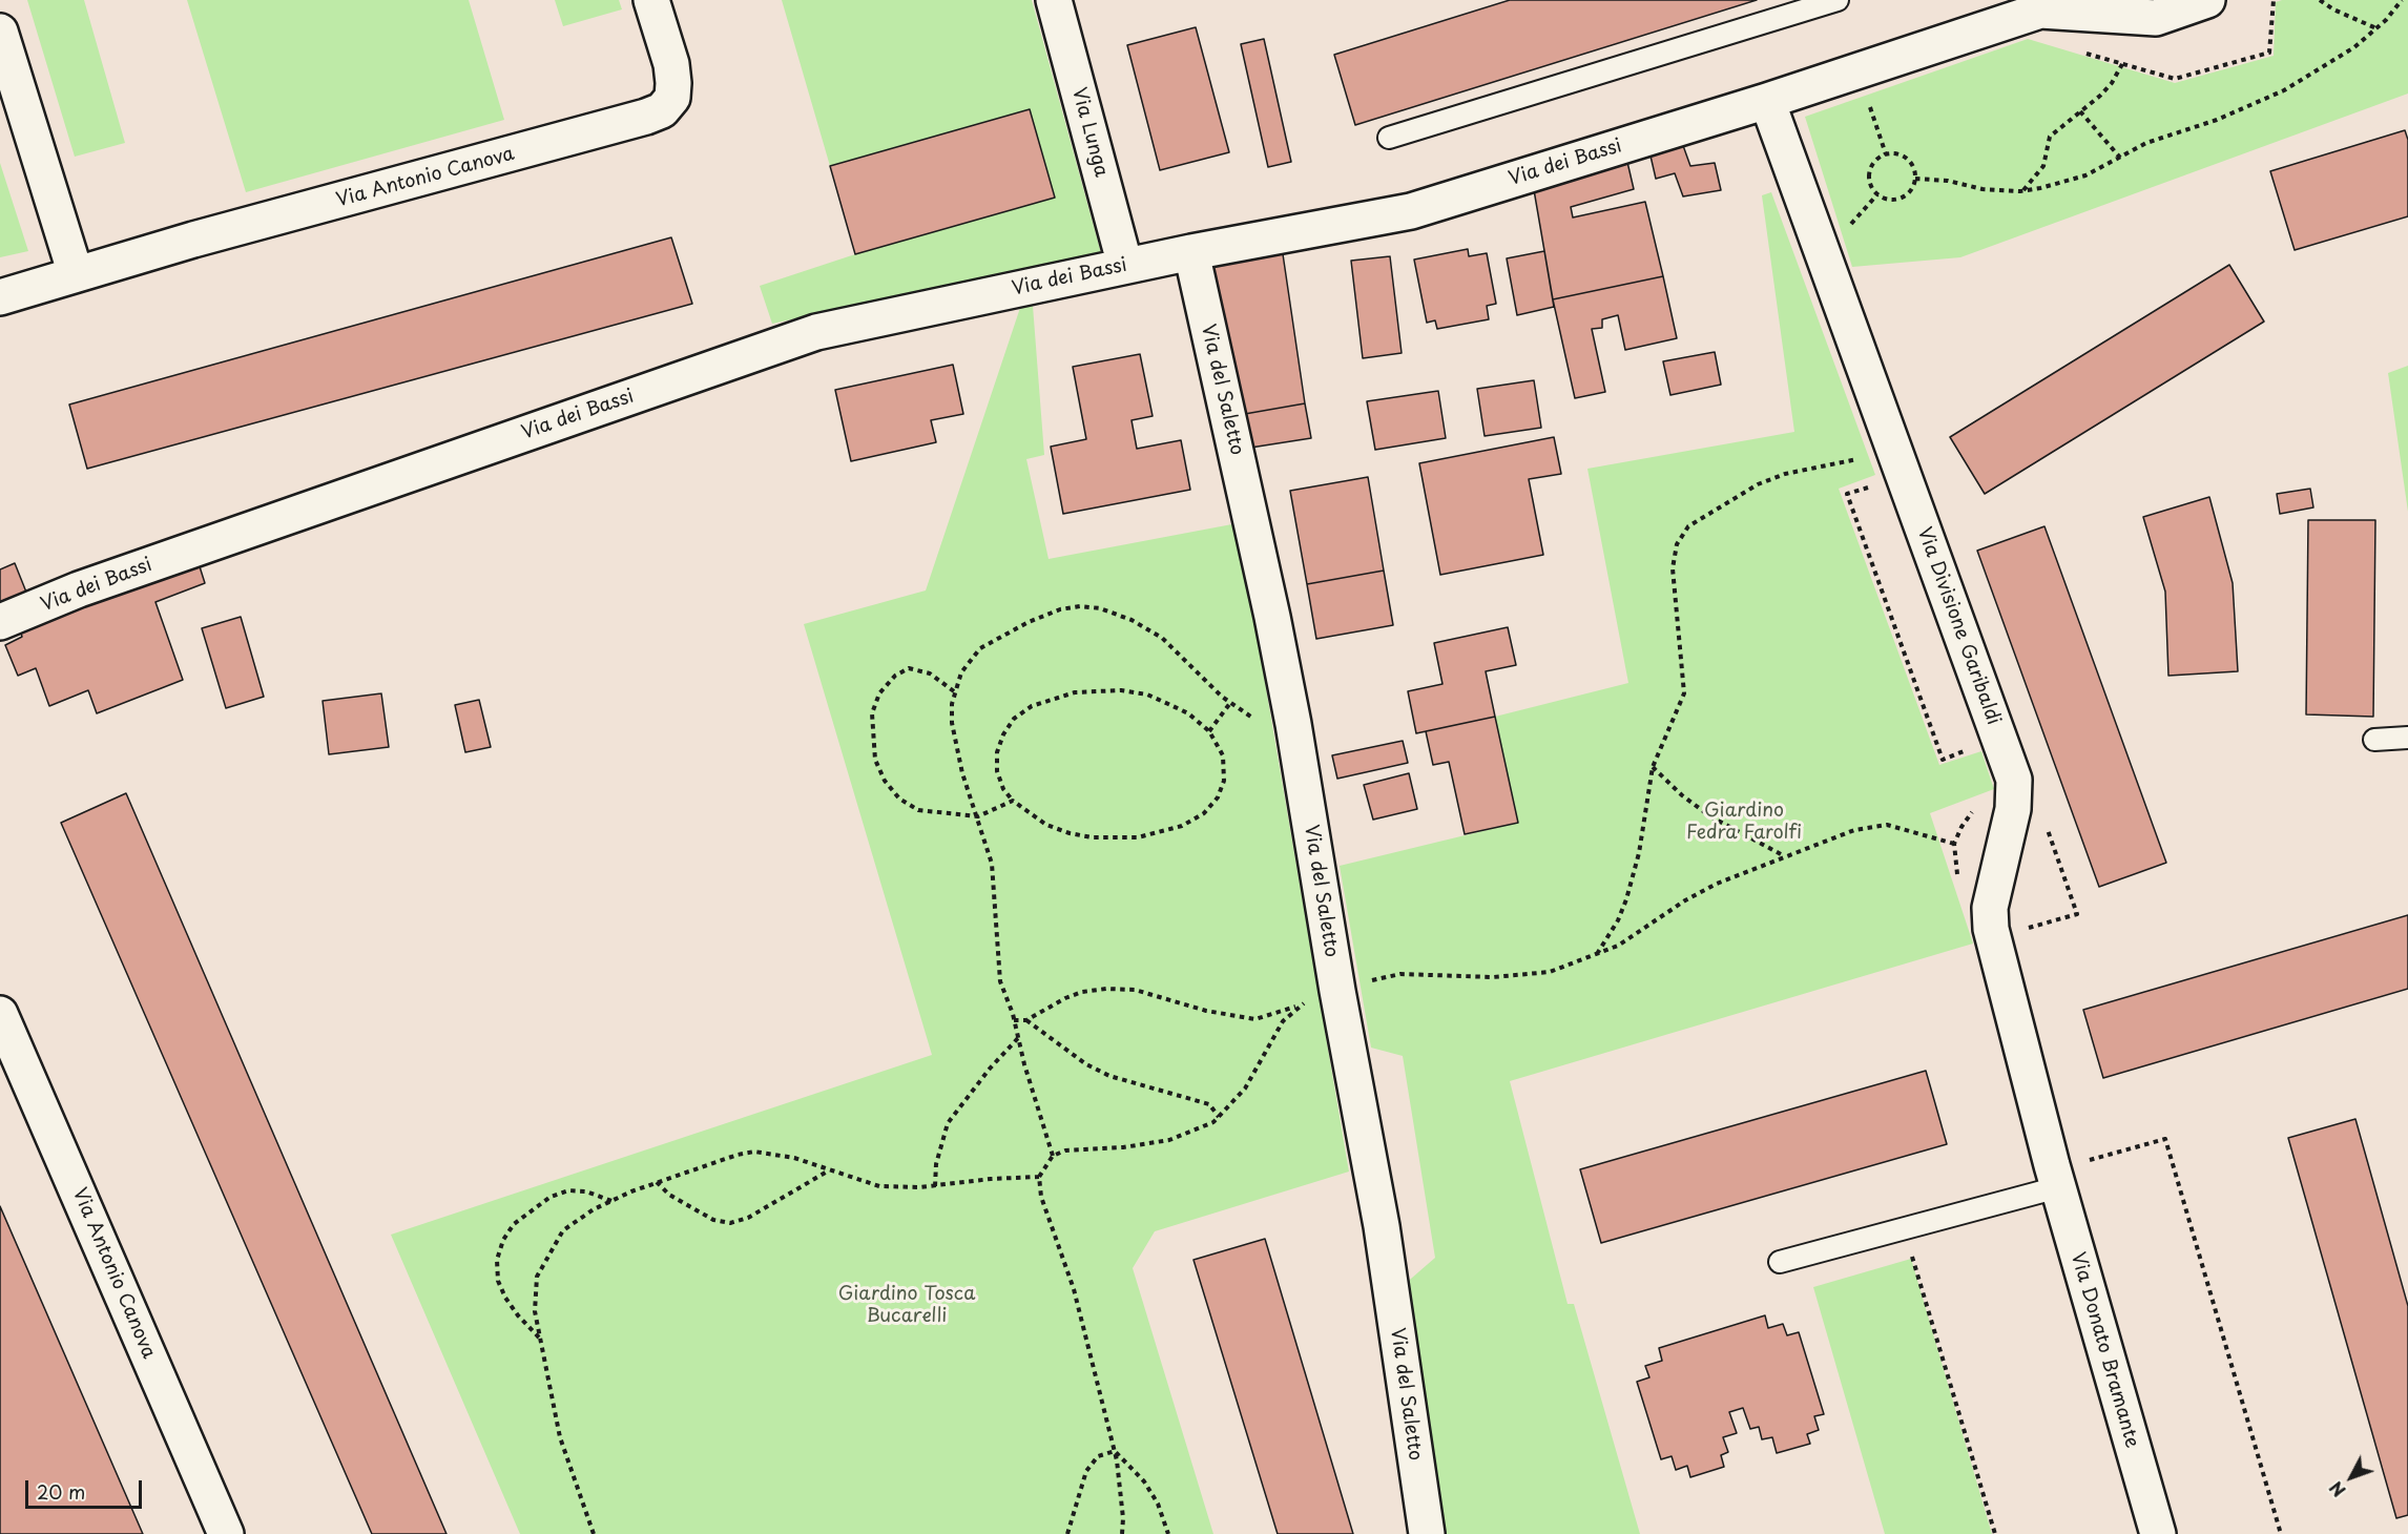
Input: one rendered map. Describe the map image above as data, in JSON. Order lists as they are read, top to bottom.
{
  "streets": {
    "street": [
      "Via Lunga",
      "Via dei Bassi",
      "Via Antonio Canova",
      "Via del Saletto",
      "Via Divisione Garibaldi",
      "Via Donato Bramante"
    ]
  },
  "crossings": [
    ["Via Lunga", "Via dei Bassi"],
    ["Via dei Bassi", "Via del Saletto"],
    ["Via dei Bassi", "Via Divisione Garibaldi"],
    ["Via Divisione Garibaldi", "Via Donato Bramante"]
  ],
  "parks": ["Giardino Fedra Farolfi", "Giardino Tosca Bucarelli"],
  "scale_bar": "20 m",
  "north": "bottom left"
}
